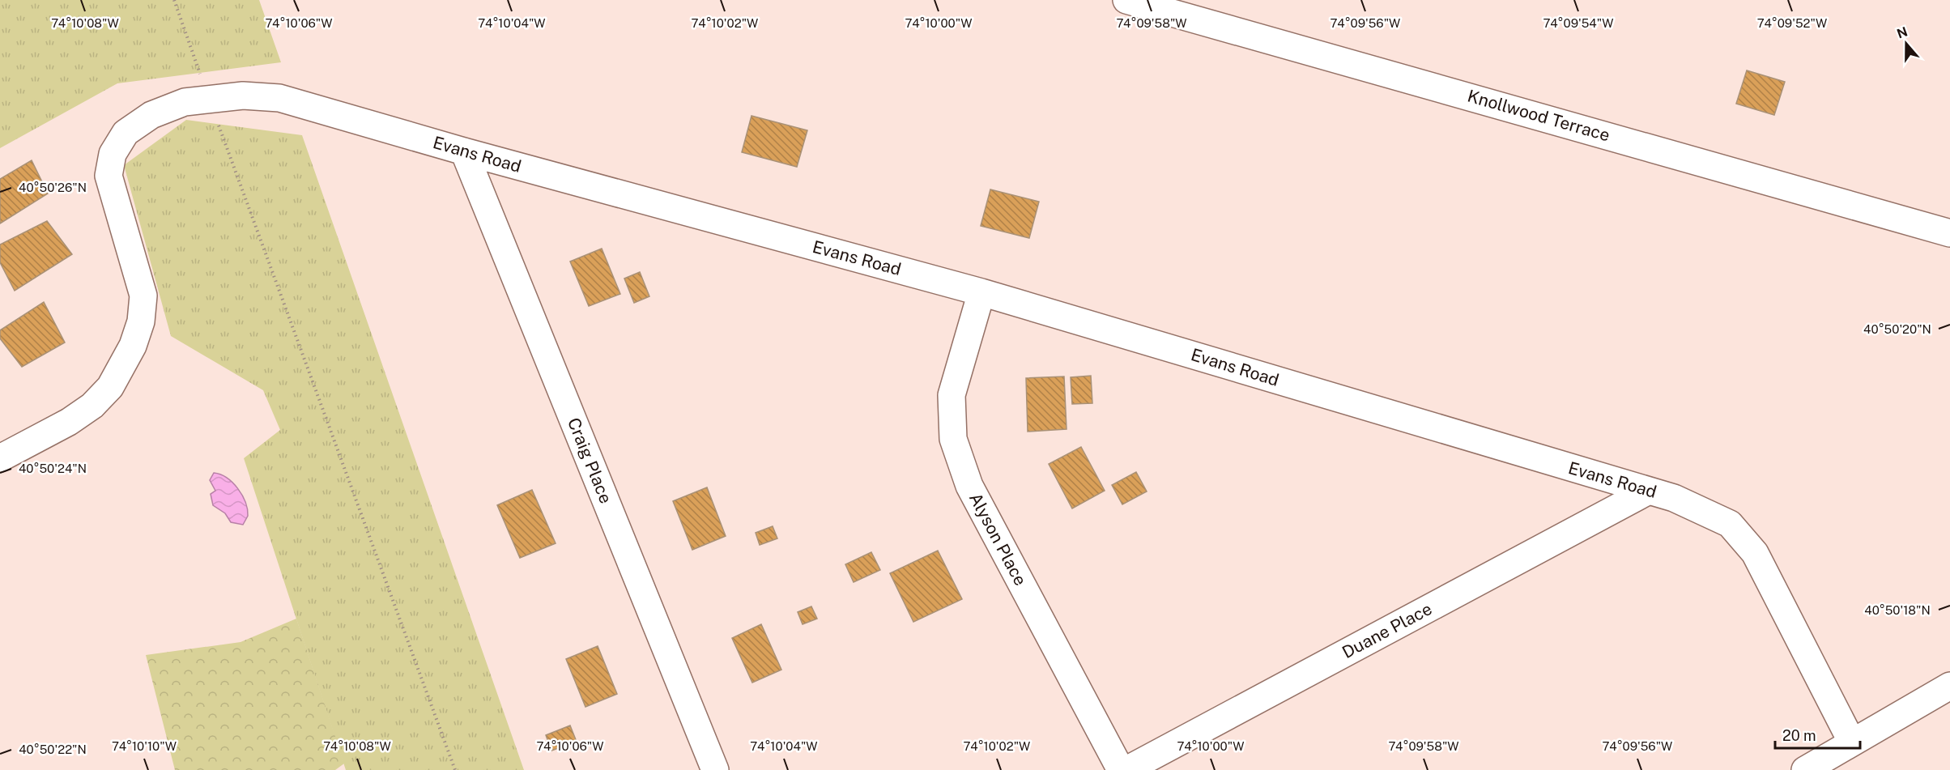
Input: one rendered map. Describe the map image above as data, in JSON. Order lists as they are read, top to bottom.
{
  "streets": {
    "street": [
      "Knollwood Terrace",
      "Evans Road",
      "Craig Place",
      "Alyson Place",
      "Duane Place"
    ]
  },
  "crossings": [
    ["Evans Road", "Craig Place"],
    ["Evans Road", "Alyson Place"],
    ["Evans Road", "Duane Place"]
  ],
  "scale_bar": "20 m",
  "north": "top",
  "coordinates": [
    "74°10'08\"W",
    "74°10'06\"W",
    "74°10'04\"W",
    "74°10'02\"W",
    "74°10'00\"W",
    "74°09'58\"W",
    "74°09'56\"W",
    "74°09'54\"W",
    "74°09'52\"W",
    "40°50'26\"N",
    "40°50'20\"N",
    "40°50'24\"N",
    "40°50'18\"N",
    "74°10'10\"W",
    "40°50'22\"N"
  ]
}
